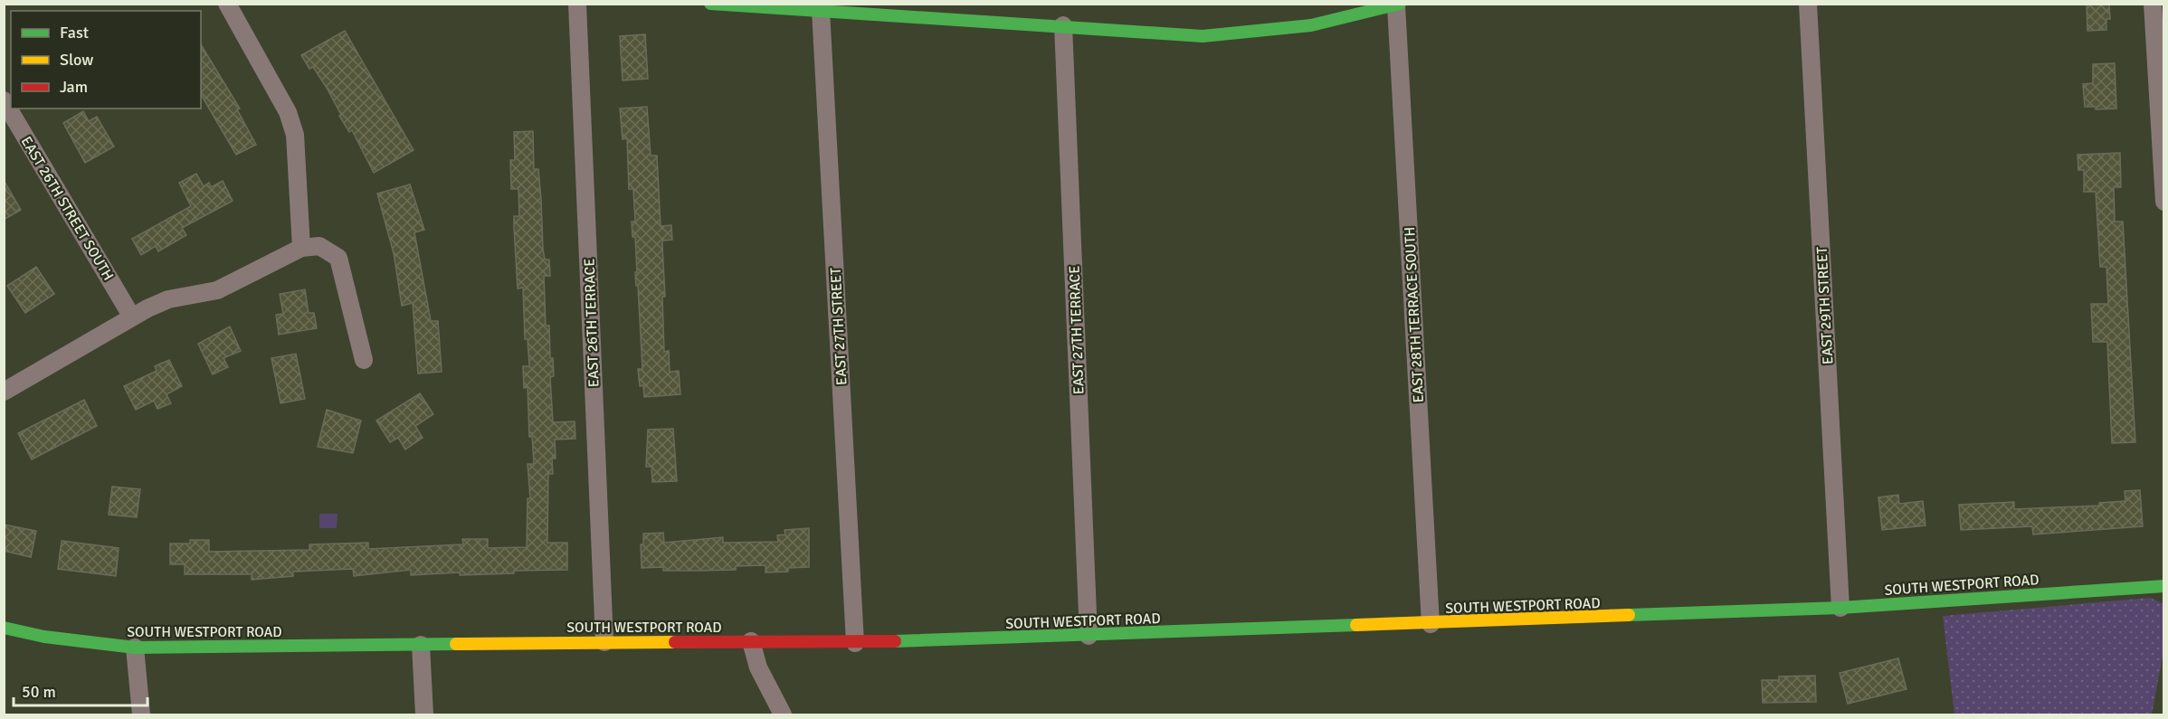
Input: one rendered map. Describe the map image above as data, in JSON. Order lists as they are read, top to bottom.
{
  "streets": {
    "street": [
      "EAST 26TH STREET SOUTH",
      "EAST 29TH STREET",
      "EAST 28TH TERRACE SOUTH",
      "EAST 26TH TERRACE",
      "EAST 27TH STREET",
      "EAST 27TH TERRACE",
      "SOUTH WESTPORT ROAD"
    ]
  },
  "crossings": [
    ["EAST 29TH STREET", "SOUTH WESTPORT ROAD"],
    ["EAST 28TH TERRACE SOUTH", "SOUTH WESTPORT ROAD"],
    ["EAST 26TH TERRACE", "SOUTH WESTPORT ROAD"],
    ["EAST 27TH STREET", "SOUTH WESTPORT ROAD"],
    ["EAST 27TH TERRACE", "SOUTH WESTPORT ROAD"]
  ],
  "legend": ["Fast", "Slow", "Jam"],
  "scale_bar": "50 m"
}
